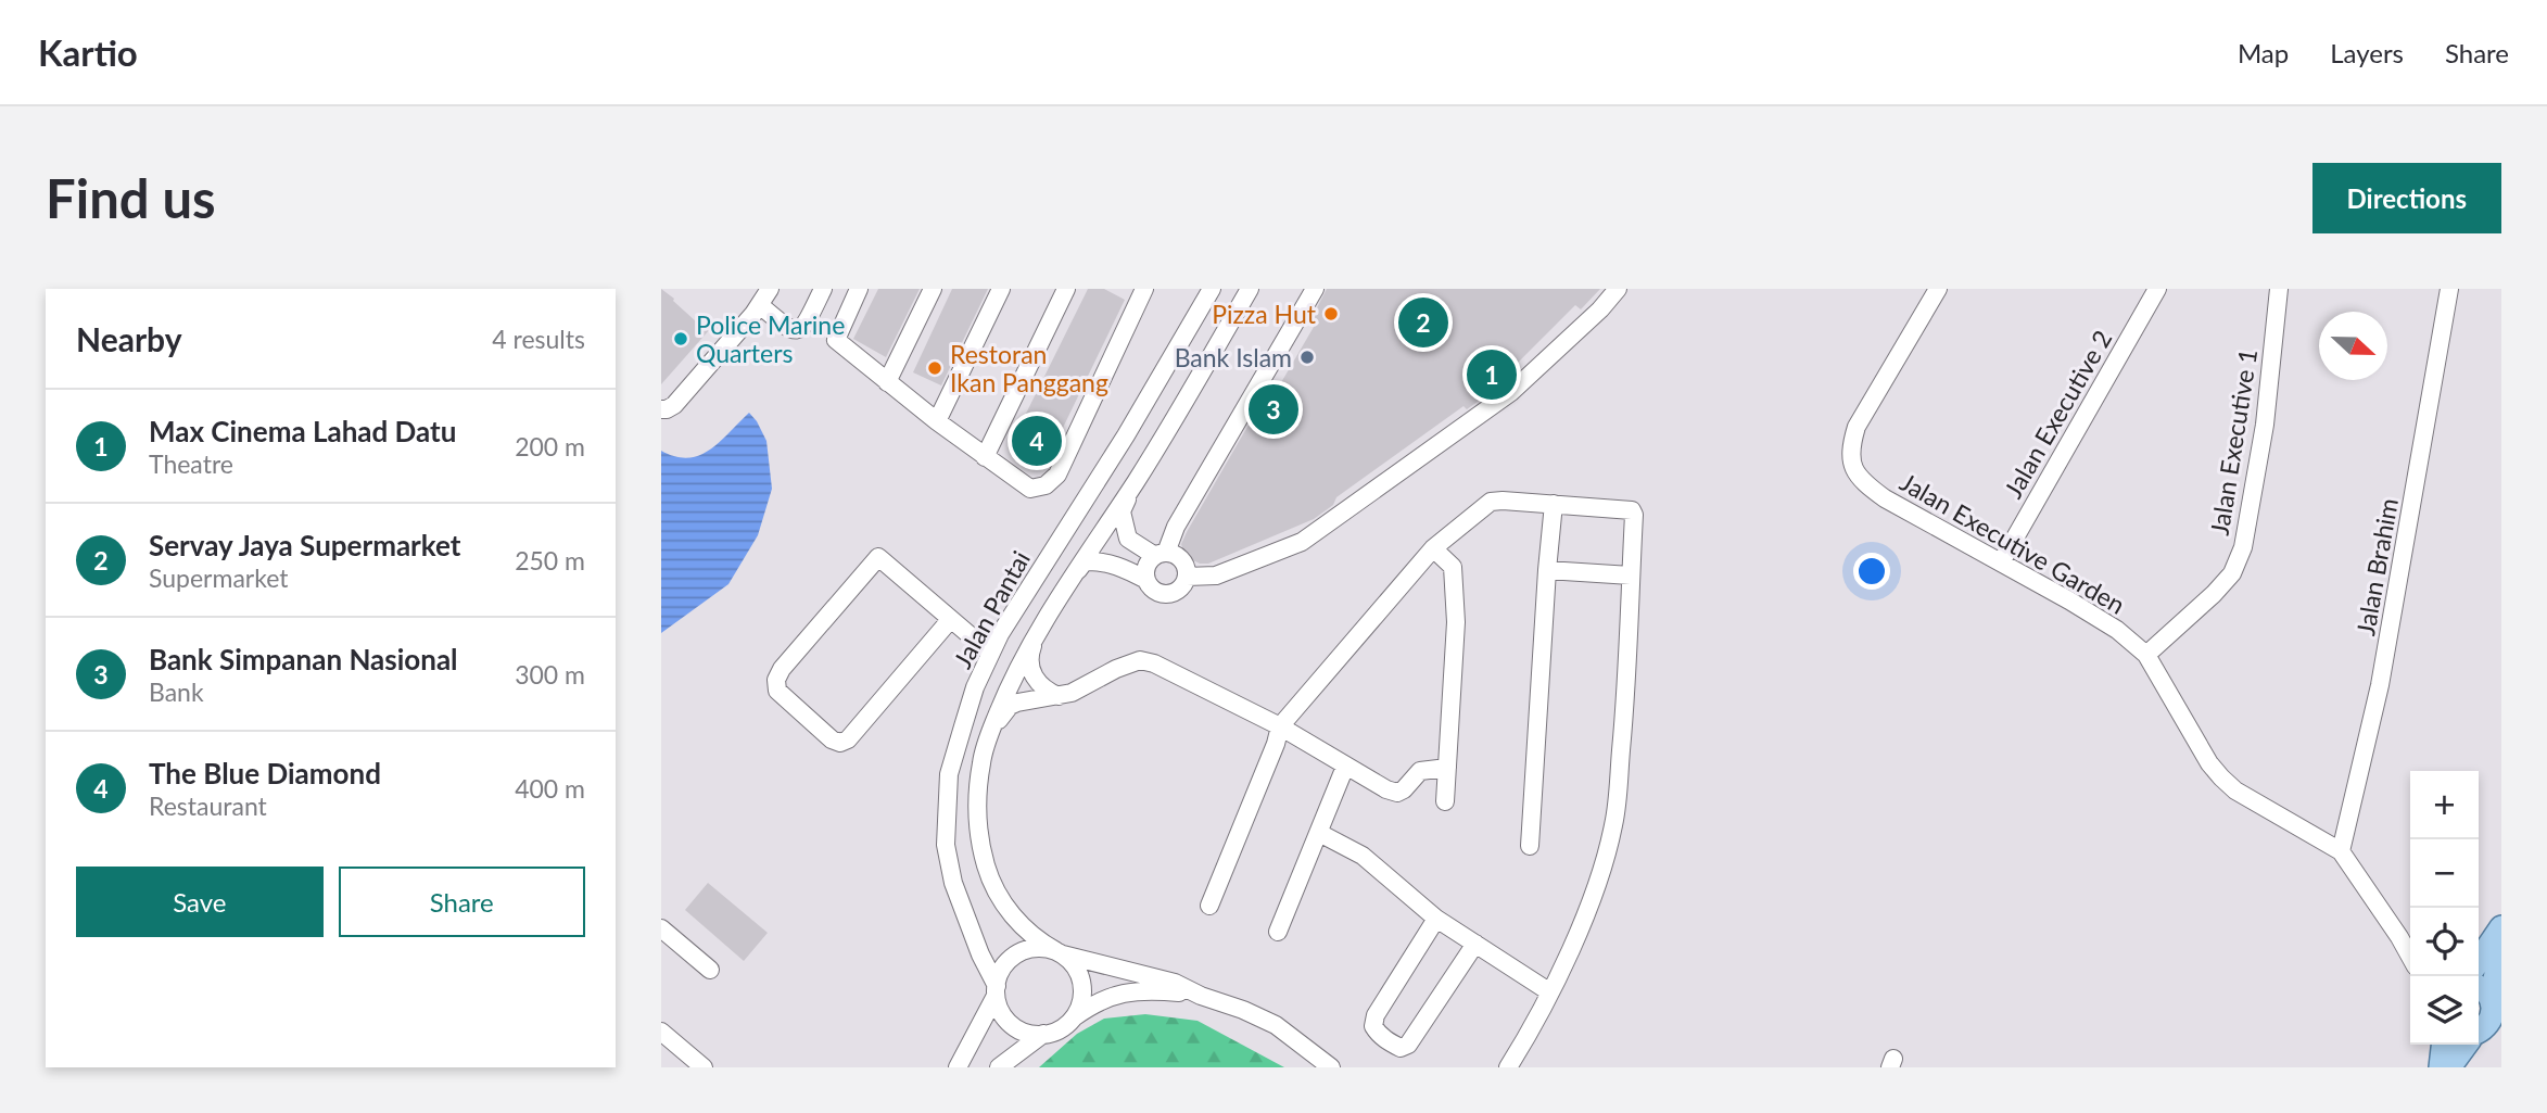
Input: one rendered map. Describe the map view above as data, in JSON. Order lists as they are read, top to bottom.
{
  "streets": {
    "street": [
      "Jalan Executive 2",
      "Jalan Executive 1",
      "Jalan Executive Garden",
      "Jalan Brahim",
      "Jalan Pantai"
    ]
  },
  "crossings": [
    ["Jalan Executive 2", "Jalan Executive Garden"],
    ["Jalan Executive 1", "Jalan Executive Garden"],
    ["Jalan Executive Garden", "Jalan Brahim"]
  ],
  "places": [
    "Pizza Hut",
    "Police Marine Quarters",
    "Bank Islam",
    "Restoran Ikan Panggang"
  ],
  "north": "right",
  "page": {
    "header": "Kartio",
    "nav": ["Map", "Layers", "Share"],
    "buttons": [
      "Directions",
      ["Save", "Share"]
    ],
    "title": "Find us",
    "heading": ["Nearby", "4 results"],
    "pins": [
      "2",
      "1",
      "3",
      "4"
    ],
    "list": [
      {
        "mark": "1",
        "name": "Max Cinema Lahad Datu",
        "note": "Theatre",
        "value": "200 m"
      },
      {
        "mark": "2",
        "name": "Servay Jaya Supermarket",
        "note": "Supermarket",
        "value": "250 m"
      },
      {
        "mark": "3",
        "name": "Bank Simpanan Nasional",
        "note": "Bank",
        "value": "300 m"
      },
      {
        "mark": "4",
        "name": "The Blue Diamond",
        "note": "Restaurant",
        "value": "400 m"
      }
    ],
    "map_buttons": ["+", "−"]
  }
}
